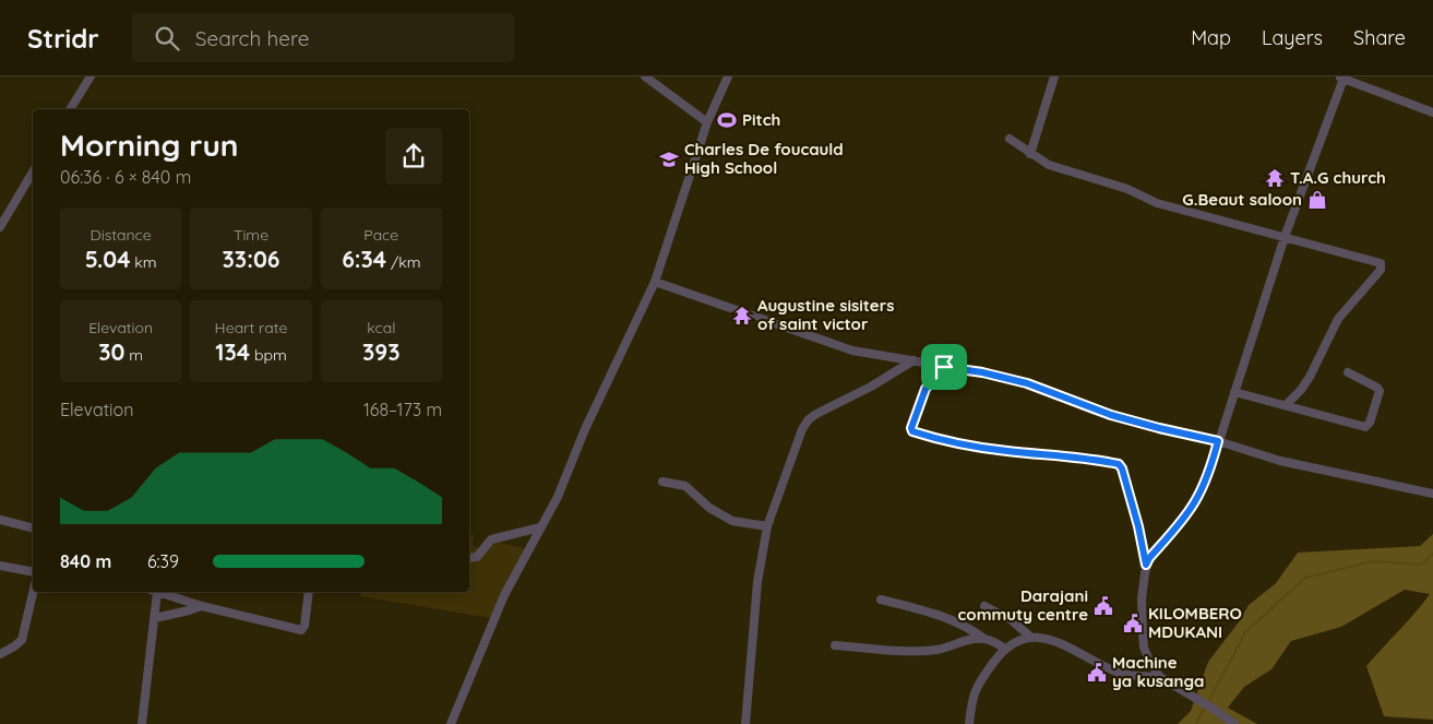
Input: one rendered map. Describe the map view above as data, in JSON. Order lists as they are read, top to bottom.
{
  "places": {
    "sports": ["Pitch"],
    "school or university": ["Charles De foucauld High School"],
    "temple": ["T.A.G church", "Augustine sisiters of saint victor"],
    "shop": ["G.Beaut saloon"],
    "public building": ["Darajani commuty centre", "KILOMBERO MDUKANI", "Machine ya kusanga"]
  },
  "page": {
    "header": "Stridr",
    "search": "Search here",
    "nav": ["Map", "Layers", "Share"],
    "heading": ["Morning run", "06:36 · 6 × 840 m"],
    "stats": [
      ["Distance", "5.04 km"],
      ["Time", "33:06"],
      ["Pace", "6:34 /km"],
      ["Elevation", "30 m"],
      ["Heart rate", "134 bpm"],
      ["kcal", "393"]
    ],
    "chart": ["Elevation", "168–173 m"],
    "list": [
      {
        "name": "840 m",
        "note": "6:39"
      }
    ]
  }
}
